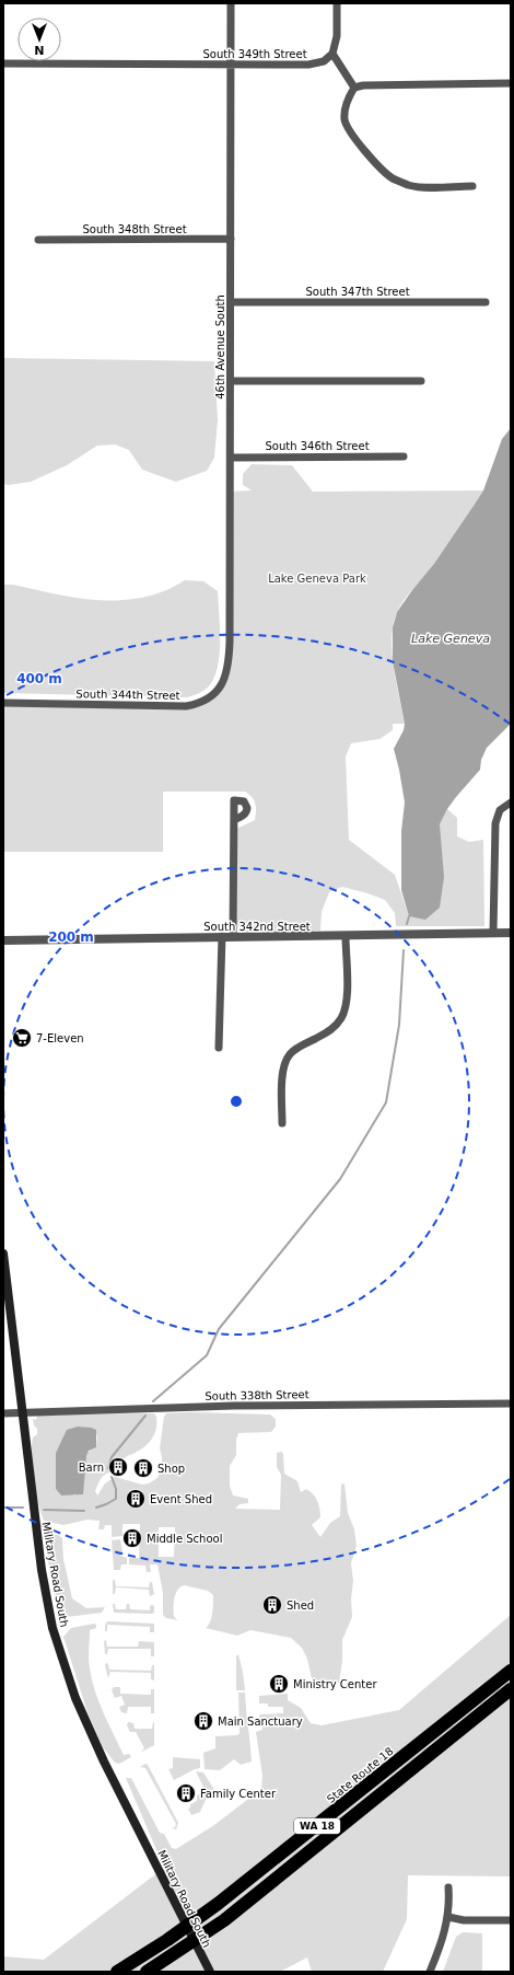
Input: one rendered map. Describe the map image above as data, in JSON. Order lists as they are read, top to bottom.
{
  "streets": {
    "highway": ["State Route 18", "WA 18"],
    "main road": ["Military Road South"],
    "street": [
      "South 349th Street",
      "South 348th Street",
      "South 347th Street",
      "46th Avenue South",
      "South 346th Street",
      "South 344th Street",
      "South 342nd Street",
      "South 338th Street"
    ]
  },
  "crossings": [
    ["South 349th Street", "46th Avenue South"],
    ["South 348th Street", "46th Avenue South"],
    ["South 347th Street", "46th Avenue South"],
    ["46th Avenue South", "South 346th Street"],
    ["46th Avenue South", "South 344th Street"],
    ["South 338th Street", "Military Road South"]
  ],
  "water": ["Lake Geneva"],
  "parks": ["Lake Geneva Park"],
  "places": {
    "supermarket": ["7-Eleven"],
    "building": [
      "Barn",
      "Shop",
      "Event Shed",
      "Middle School",
      "Shed",
      "Ministry Center",
      "Main Sanctuary",
      "Family Center"
    ]
  },
  "north": "bottom",
  "rings": ["400 m", "200 m"]
}
